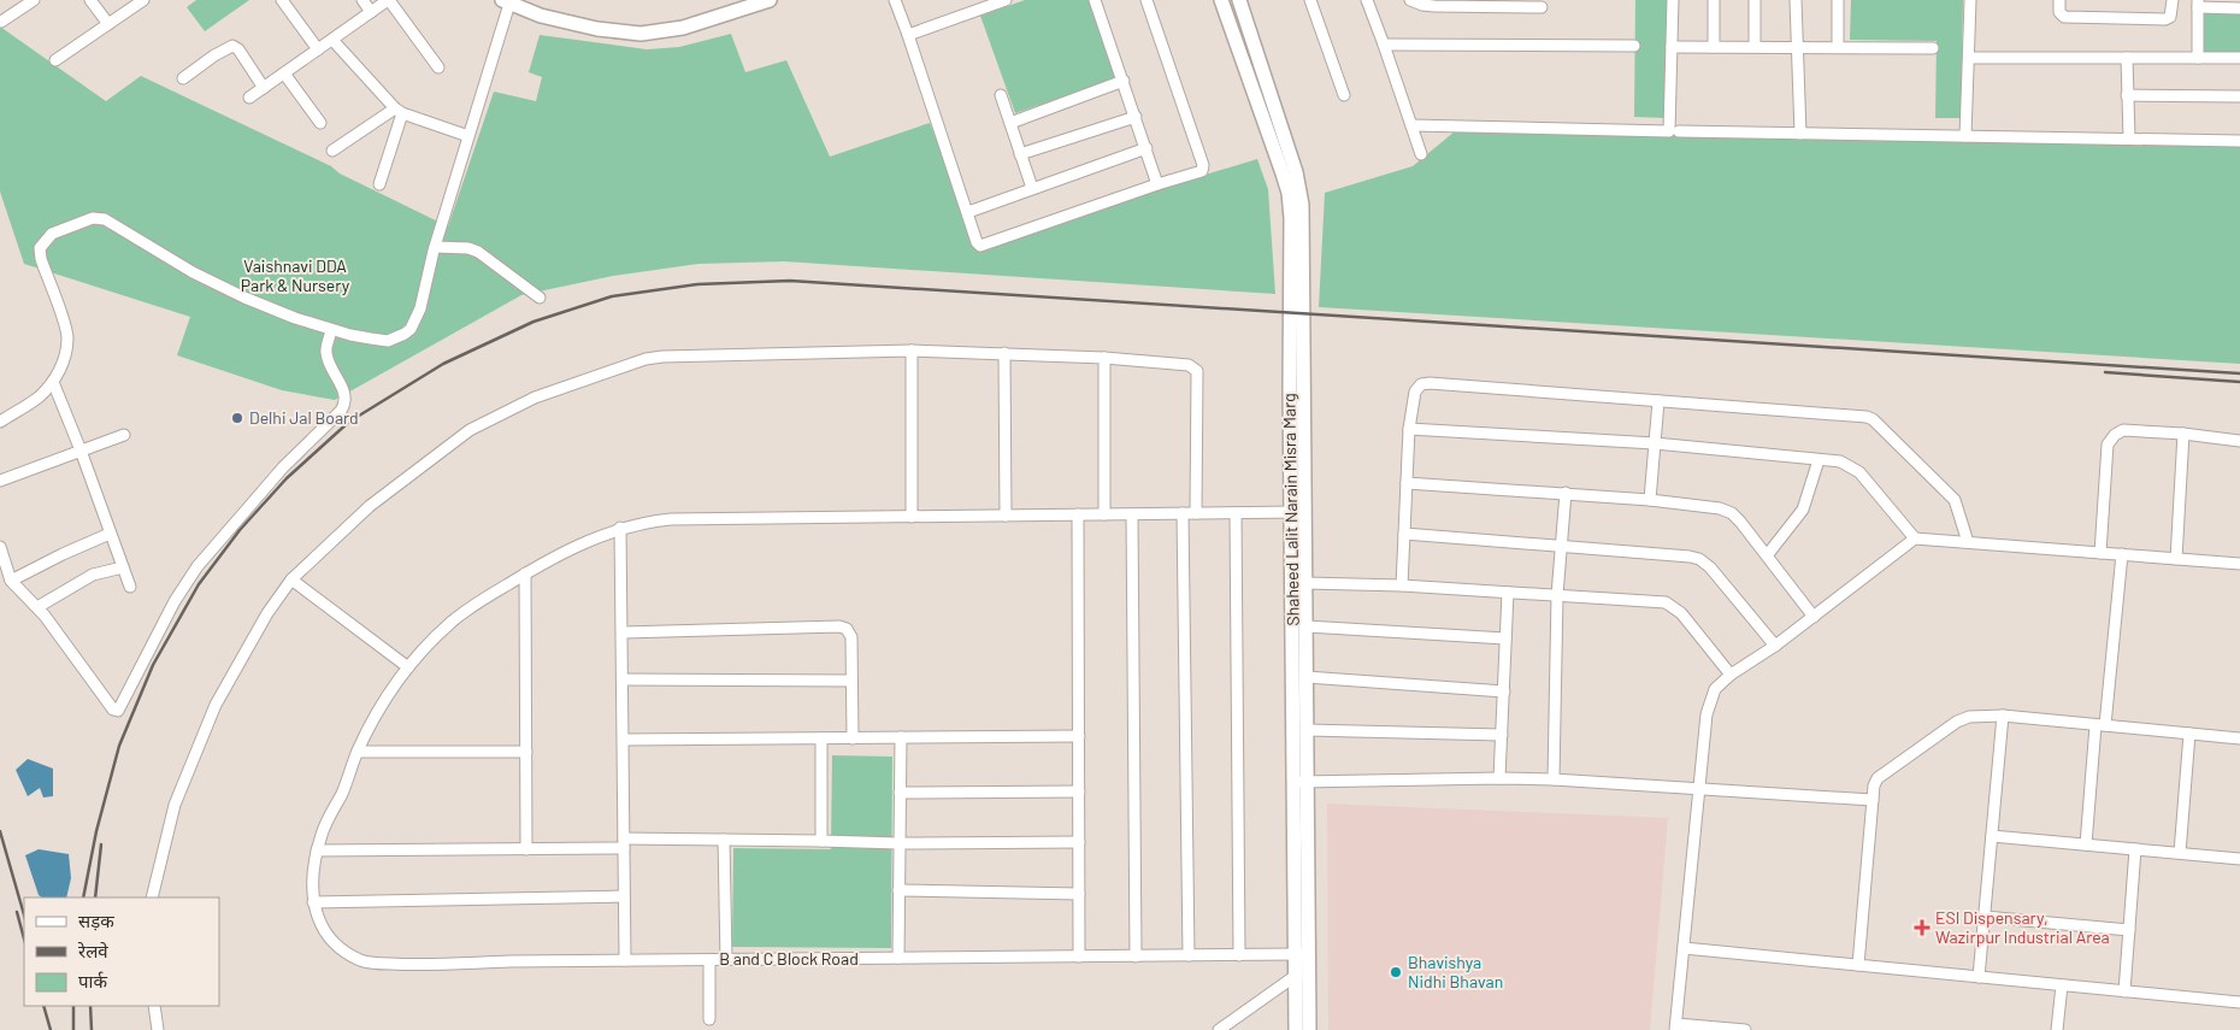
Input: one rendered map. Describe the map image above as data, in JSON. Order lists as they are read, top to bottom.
{
  "streets": {
    "street": ["Shaheed Lalit Narain Misra Marg", "B and C Block Road"]
  },
  "crossings": [
    ["Shaheed Lalit Narain Misra Marg", "B and C Block Road"]
  ],
  "parks": ["Vaishnavi DDA Park & Nursery"],
  "places": {
    "other": ["Delhi Jal Board", "Bhavishya Nidhi Bhavan"],
    "health": ["ESI Dispensary, Wazirpur Industrial Area"]
  },
  "legend": ["सड़क", "रेलवे", "पार्क"]
}
